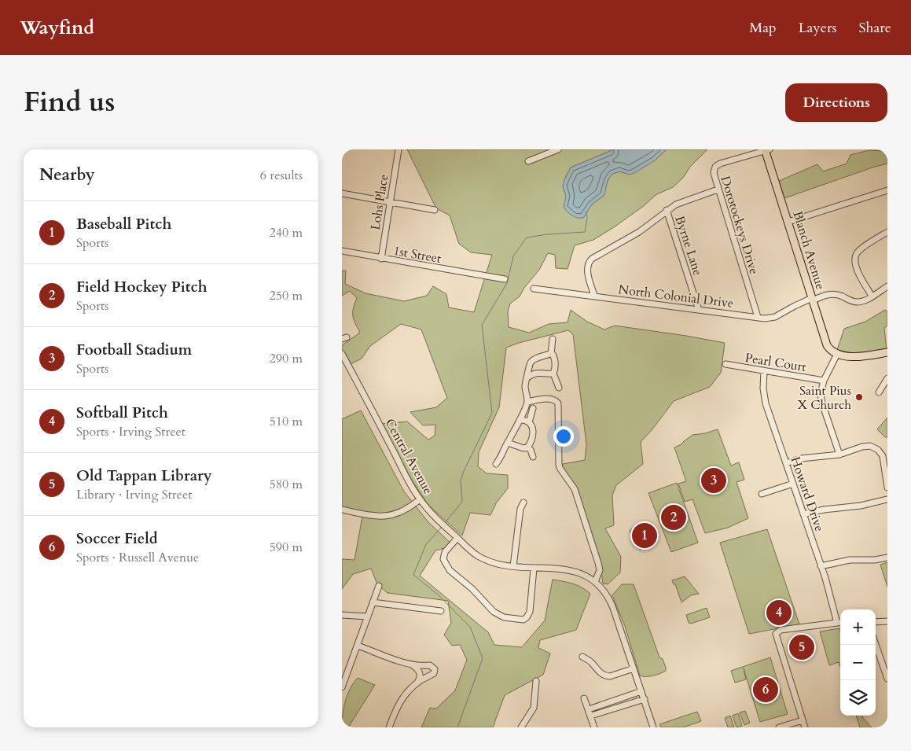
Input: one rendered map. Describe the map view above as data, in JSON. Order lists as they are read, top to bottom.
{
  "streets": {
    "main road": ["Blanch Avenue"],
    "street": [
      "Lohs Place",
      "Dorotockeys Drive",
      "Byrne Lane",
      "1st Street",
      "North Colonial Drive",
      "Pearl Court",
      "Central Avenue",
      "Howard Drive"
    ]
  },
  "crossings": [
    ["Lohs Place", "1st Street"],
    ["Dorotockeys Drive", "Blanch Avenue"],
    ["Dorotockeys Drive", "North Colonial Drive"],
    ["Byrne Lane", "North Colonial Drive"],
    ["Blanch Avenue", "North Colonial Drive"],
    ["Pearl Court", "Howard Drive"]
  ],
  "places": ["Saint Pius X Church"],
  "page": {
    "header": "Wayfind",
    "nav": ["Map", "Layers", "Share"],
    "title": "Find us",
    "buttons": "Directions",
    "heading": ["Nearby", "6 results"],
    "list": [
      {
        "mark": "1",
        "name": "Baseball Pitch",
        "note": "Sports",
        "value": "240 m"
      },
      {
        "mark": "2",
        "name": "Field Hockey Pitch",
        "note": "Sports",
        "value": "250 m"
      },
      {
        "mark": "3",
        "name": "Football Stadium",
        "note": "Sports",
        "value": "290 m"
      },
      {
        "mark": "4",
        "name": "Softball Pitch",
        "note": "Sports · Irving Street",
        "value": "510 m"
      },
      {
        "mark": "5",
        "name": "Old Tappan Library",
        "note": "Library · Irving Street",
        "value": "580 m"
      },
      {
        "mark": "6",
        "name": "Soccer Field",
        "note": "Sports · Russell Avenue",
        "value": "590 m"
      }
    ],
    "pins": [
      "3",
      "2",
      "1",
      "4",
      "5",
      "6"
    ],
    "map_buttons": ["+", "−"]
  }
}
